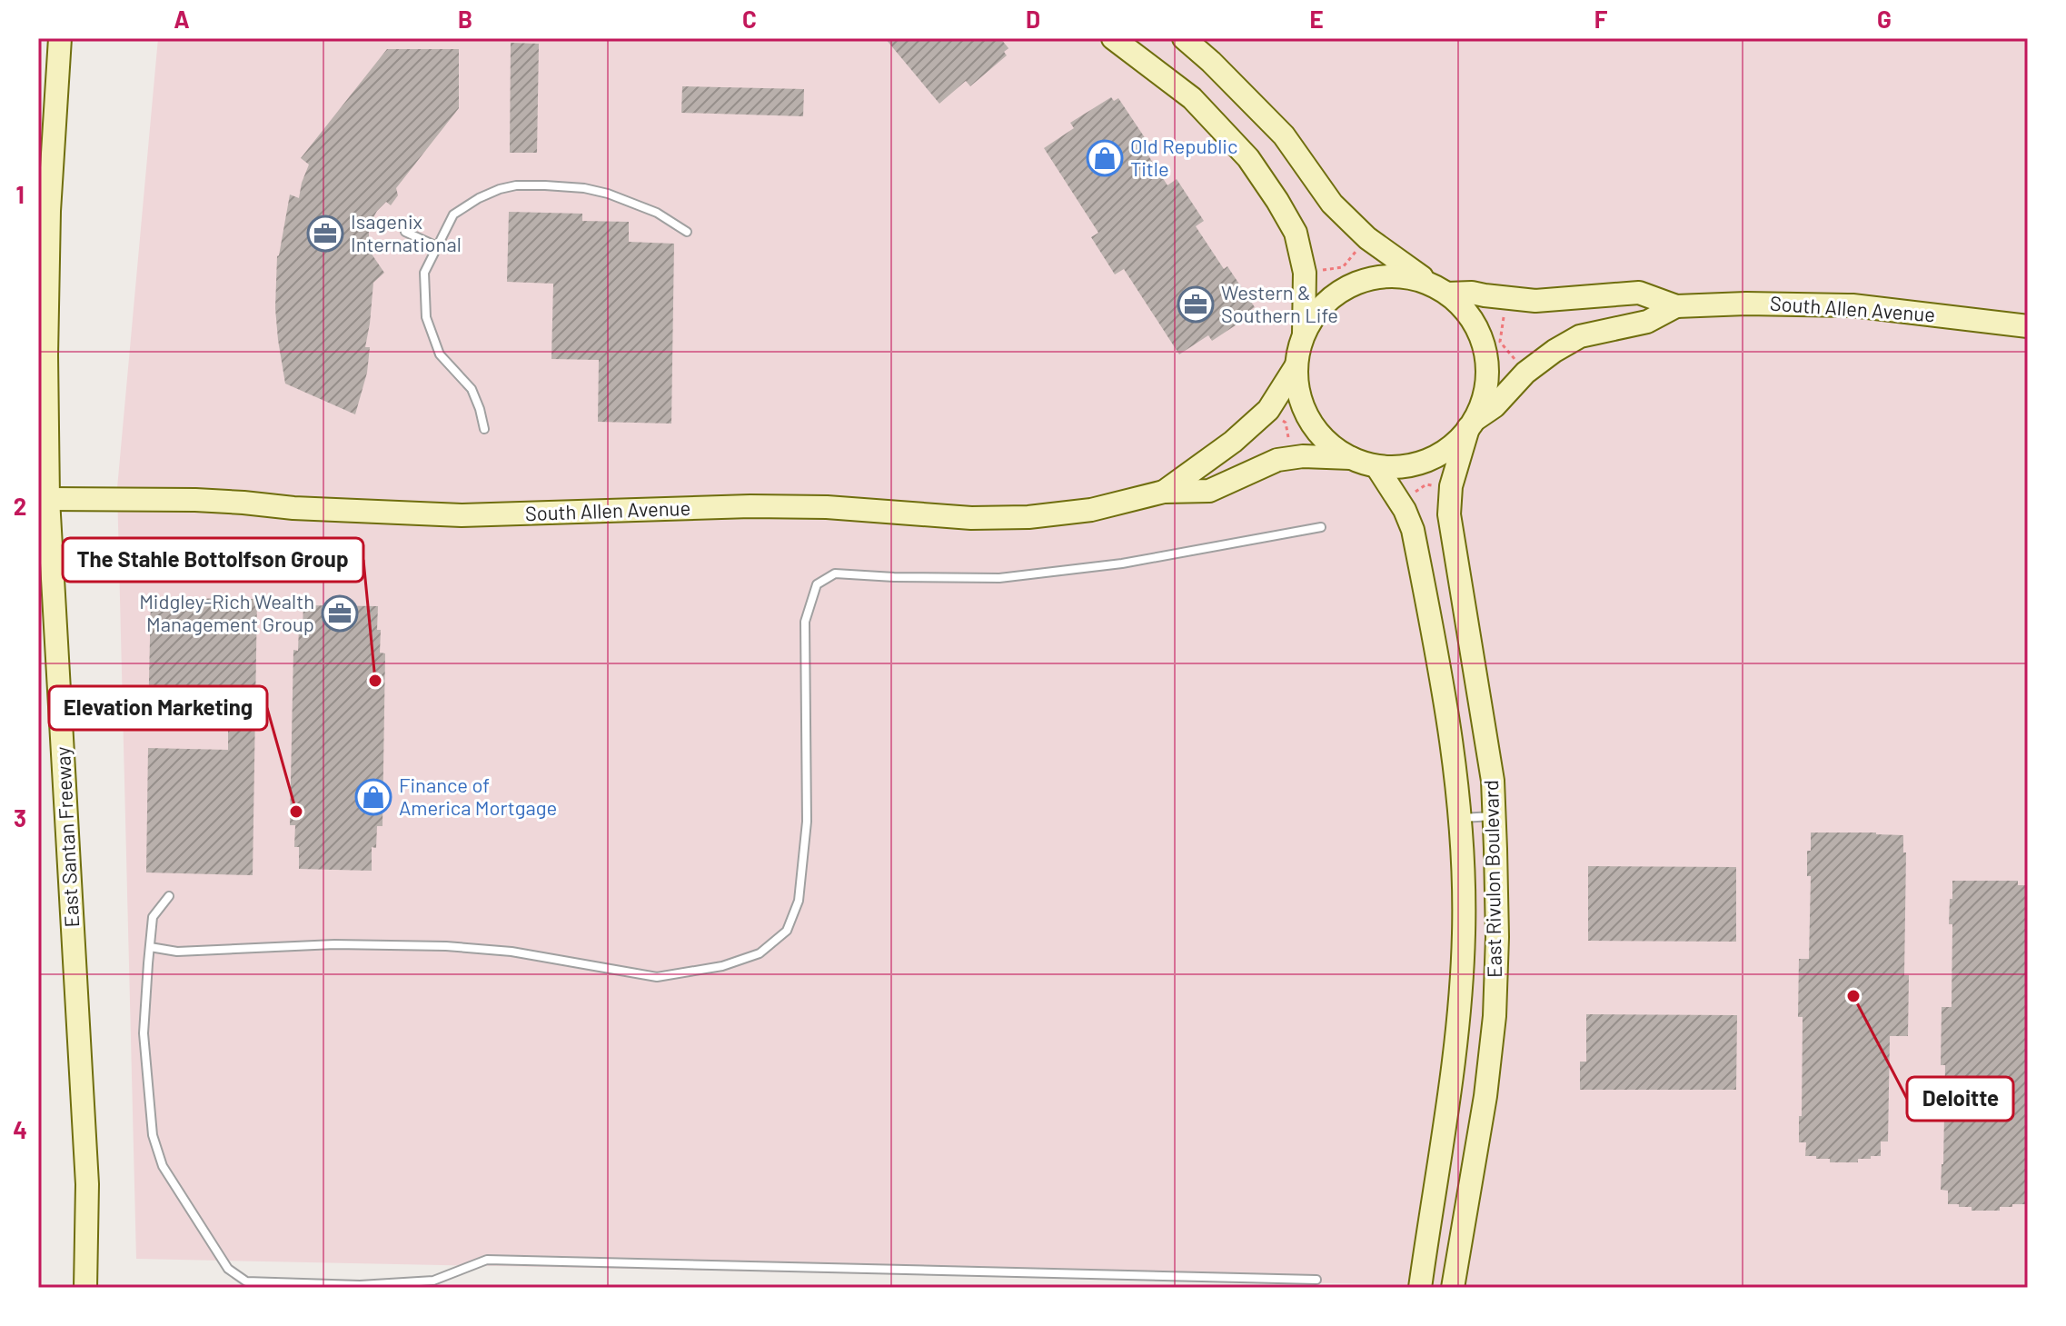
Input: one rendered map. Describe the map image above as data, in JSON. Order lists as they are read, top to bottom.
{
  "streets": {
    "street": ["South Allen Avenue", "East Santan Freeway", "East Rivulon Boulevard"]
  },
  "crossings": [
    ["South Allen Avenue", "East Santan Freeway"],
    ["South Allen Avenue", "East Rivulon Boulevard"]
  ],
  "places": {
    "shop": ["Old Republic Title", "Finance of America Mortgage"],
    "office": ["Isagenix International", "Western & Southern Life", "Midgley-Rich Wealth Management Group"],
    "other": ["The Stahle Bottolfson Group", "Elevation Marketing", "Deloitte"]
  },
  "grid": {
    "columns": [
      "A",
      "B",
      "C",
      "D",
      "E",
      "F",
      "G"
    ],
    "rows": [
      "1",
      "2",
      "3",
      "4"
    ]
  }
}
